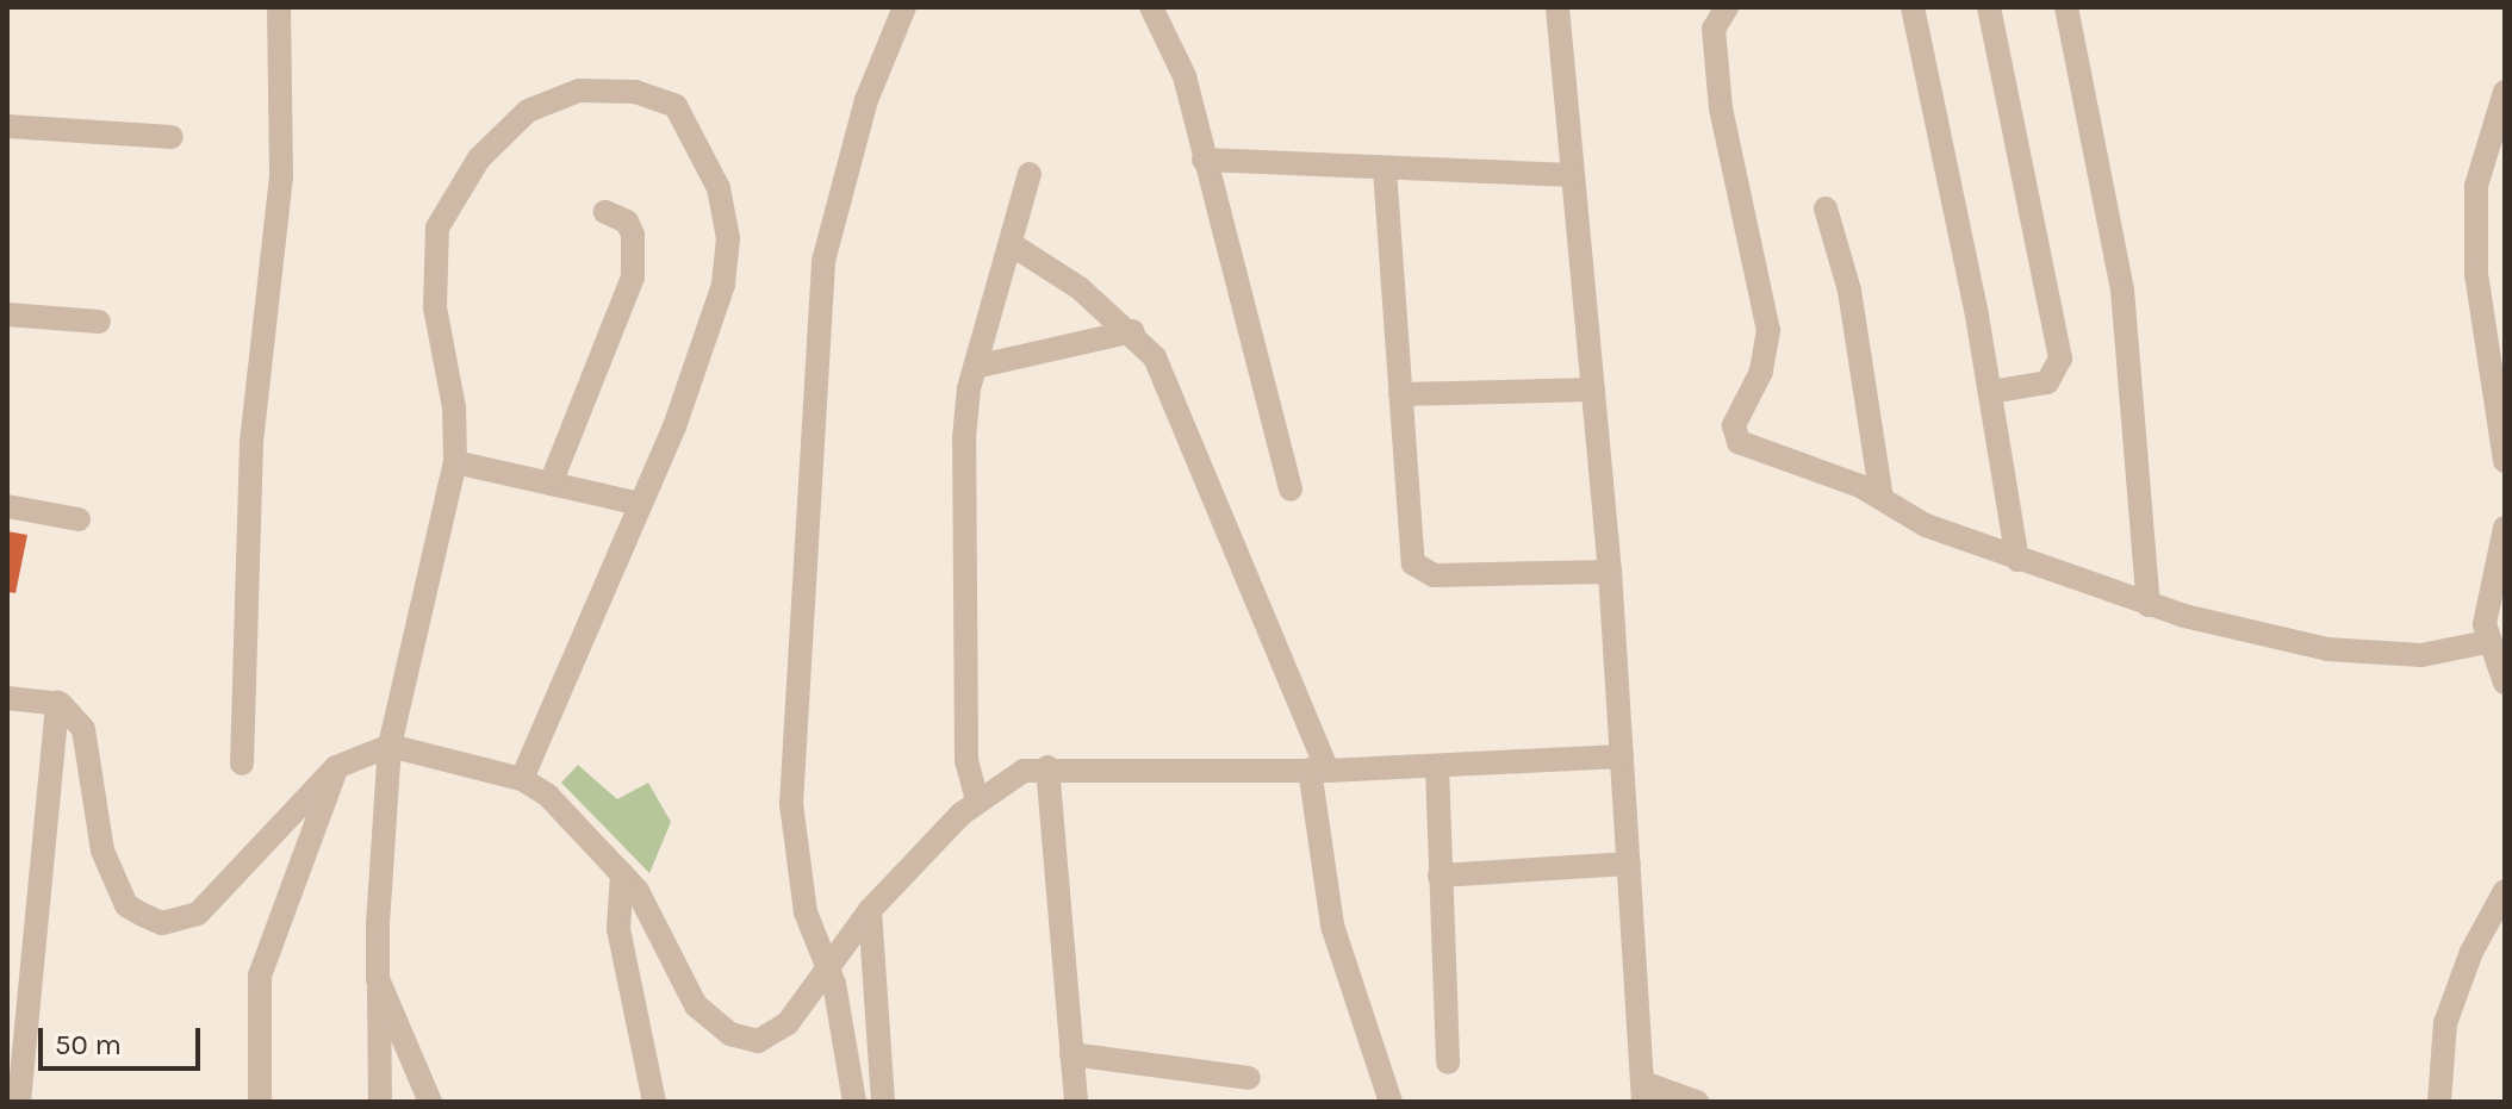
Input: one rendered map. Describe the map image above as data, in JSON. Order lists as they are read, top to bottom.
{
  "scale_bar": "50 m"
}
